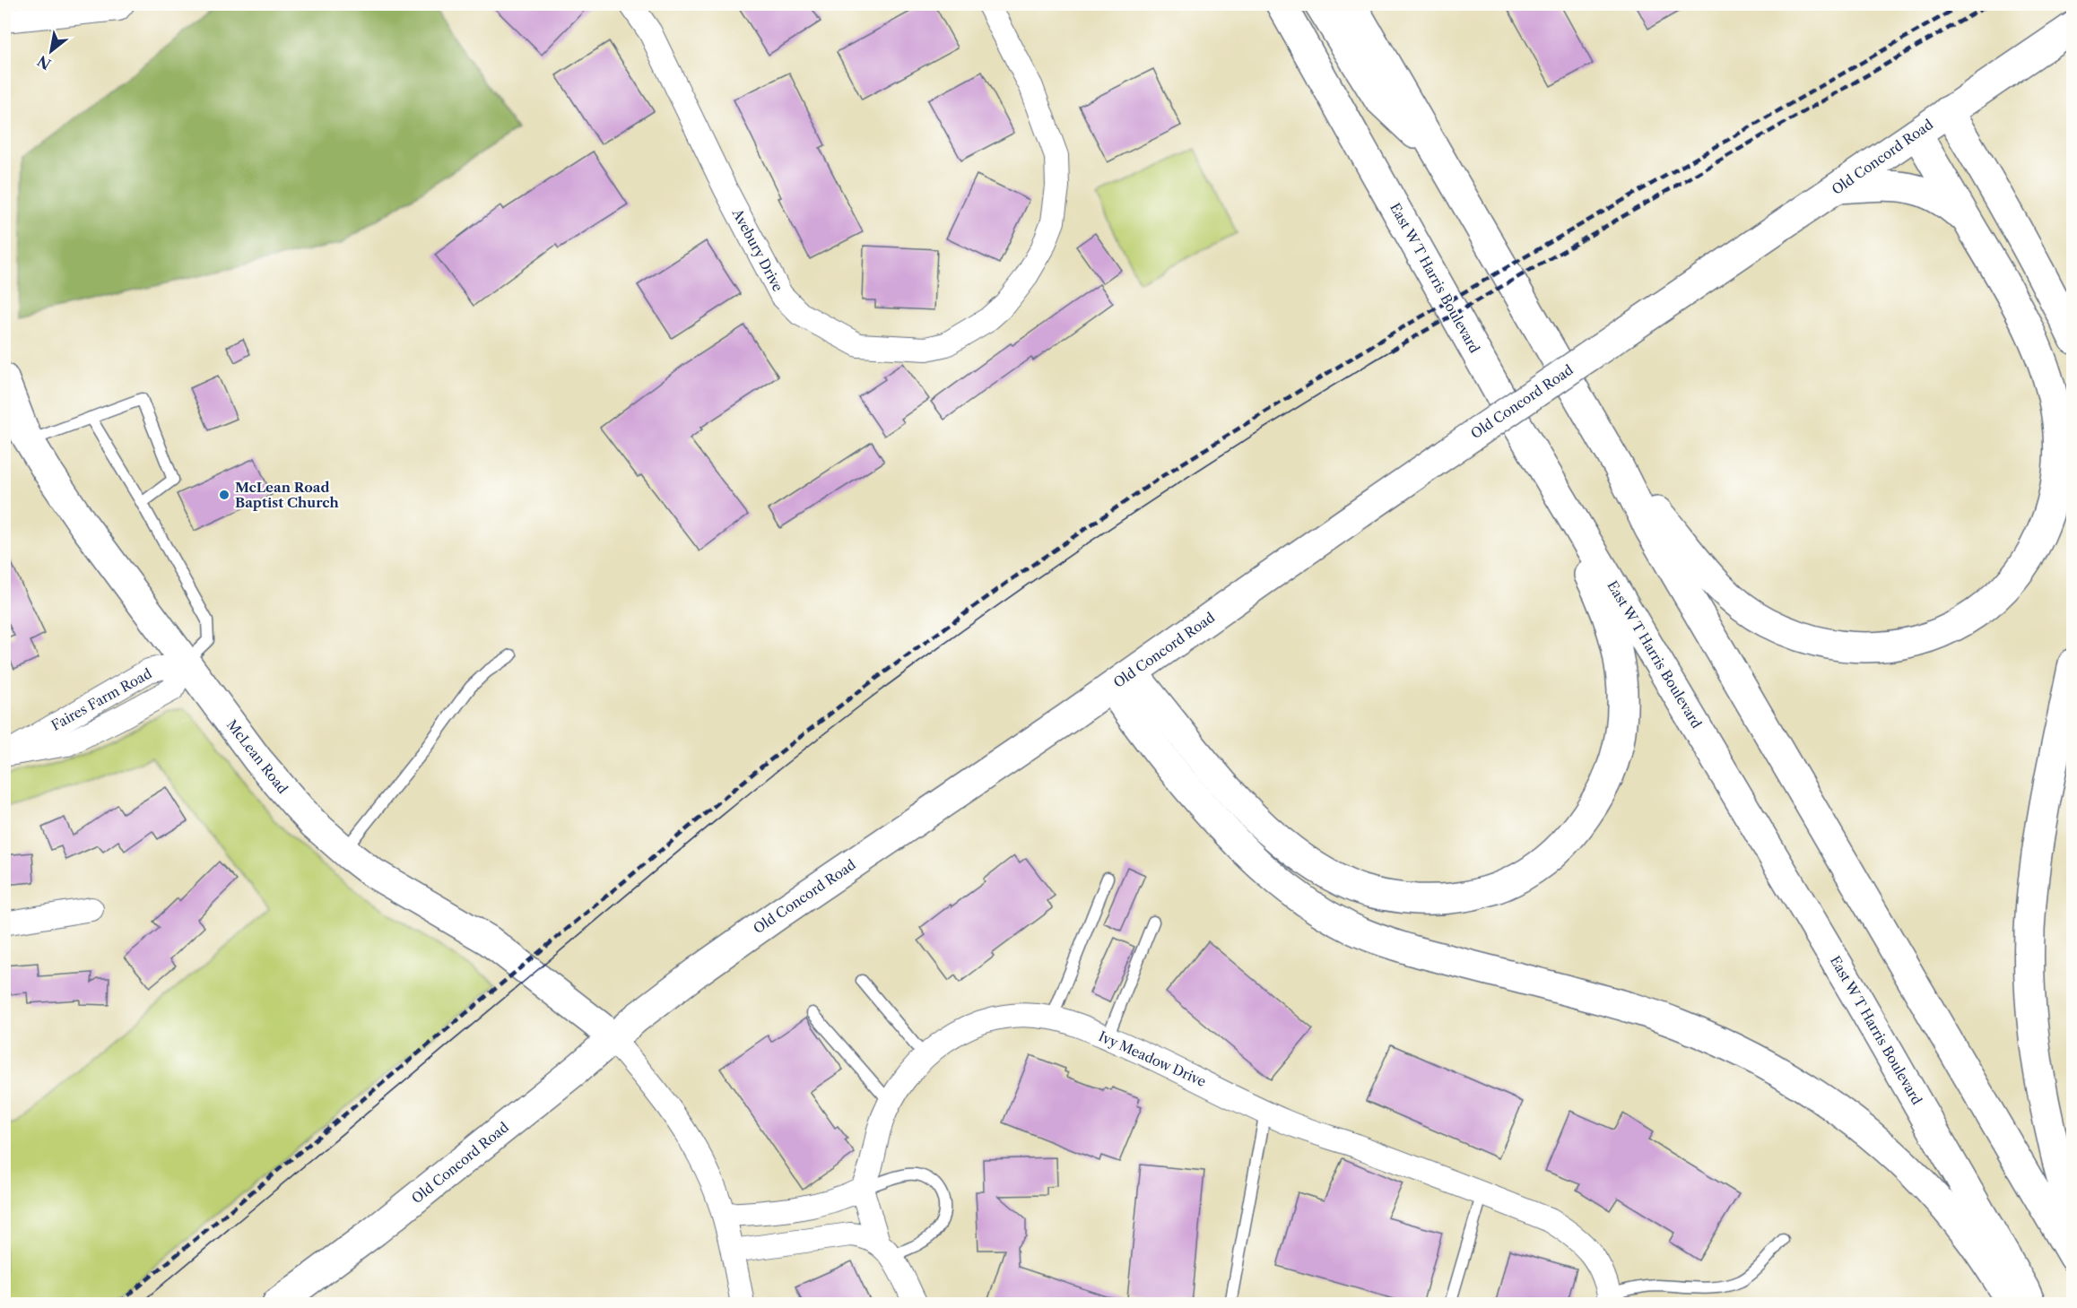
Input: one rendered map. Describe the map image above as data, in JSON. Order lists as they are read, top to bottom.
{
  "streets": {
    "main road": ["Old Concord Road", "East W T Harris Boulevard", "McLean Road"],
    "street": ["Avebury Drive", "Faires Farm Road", "Ivy Meadow Drive"]
  },
  "crossings": [
    ["Old Concord Road", "McLean Road"],
    ["Faires Farm Road", "McLean Road"]
  ],
  "places": ["McLean Road Baptist Church"],
  "north": "bottom left"
}
